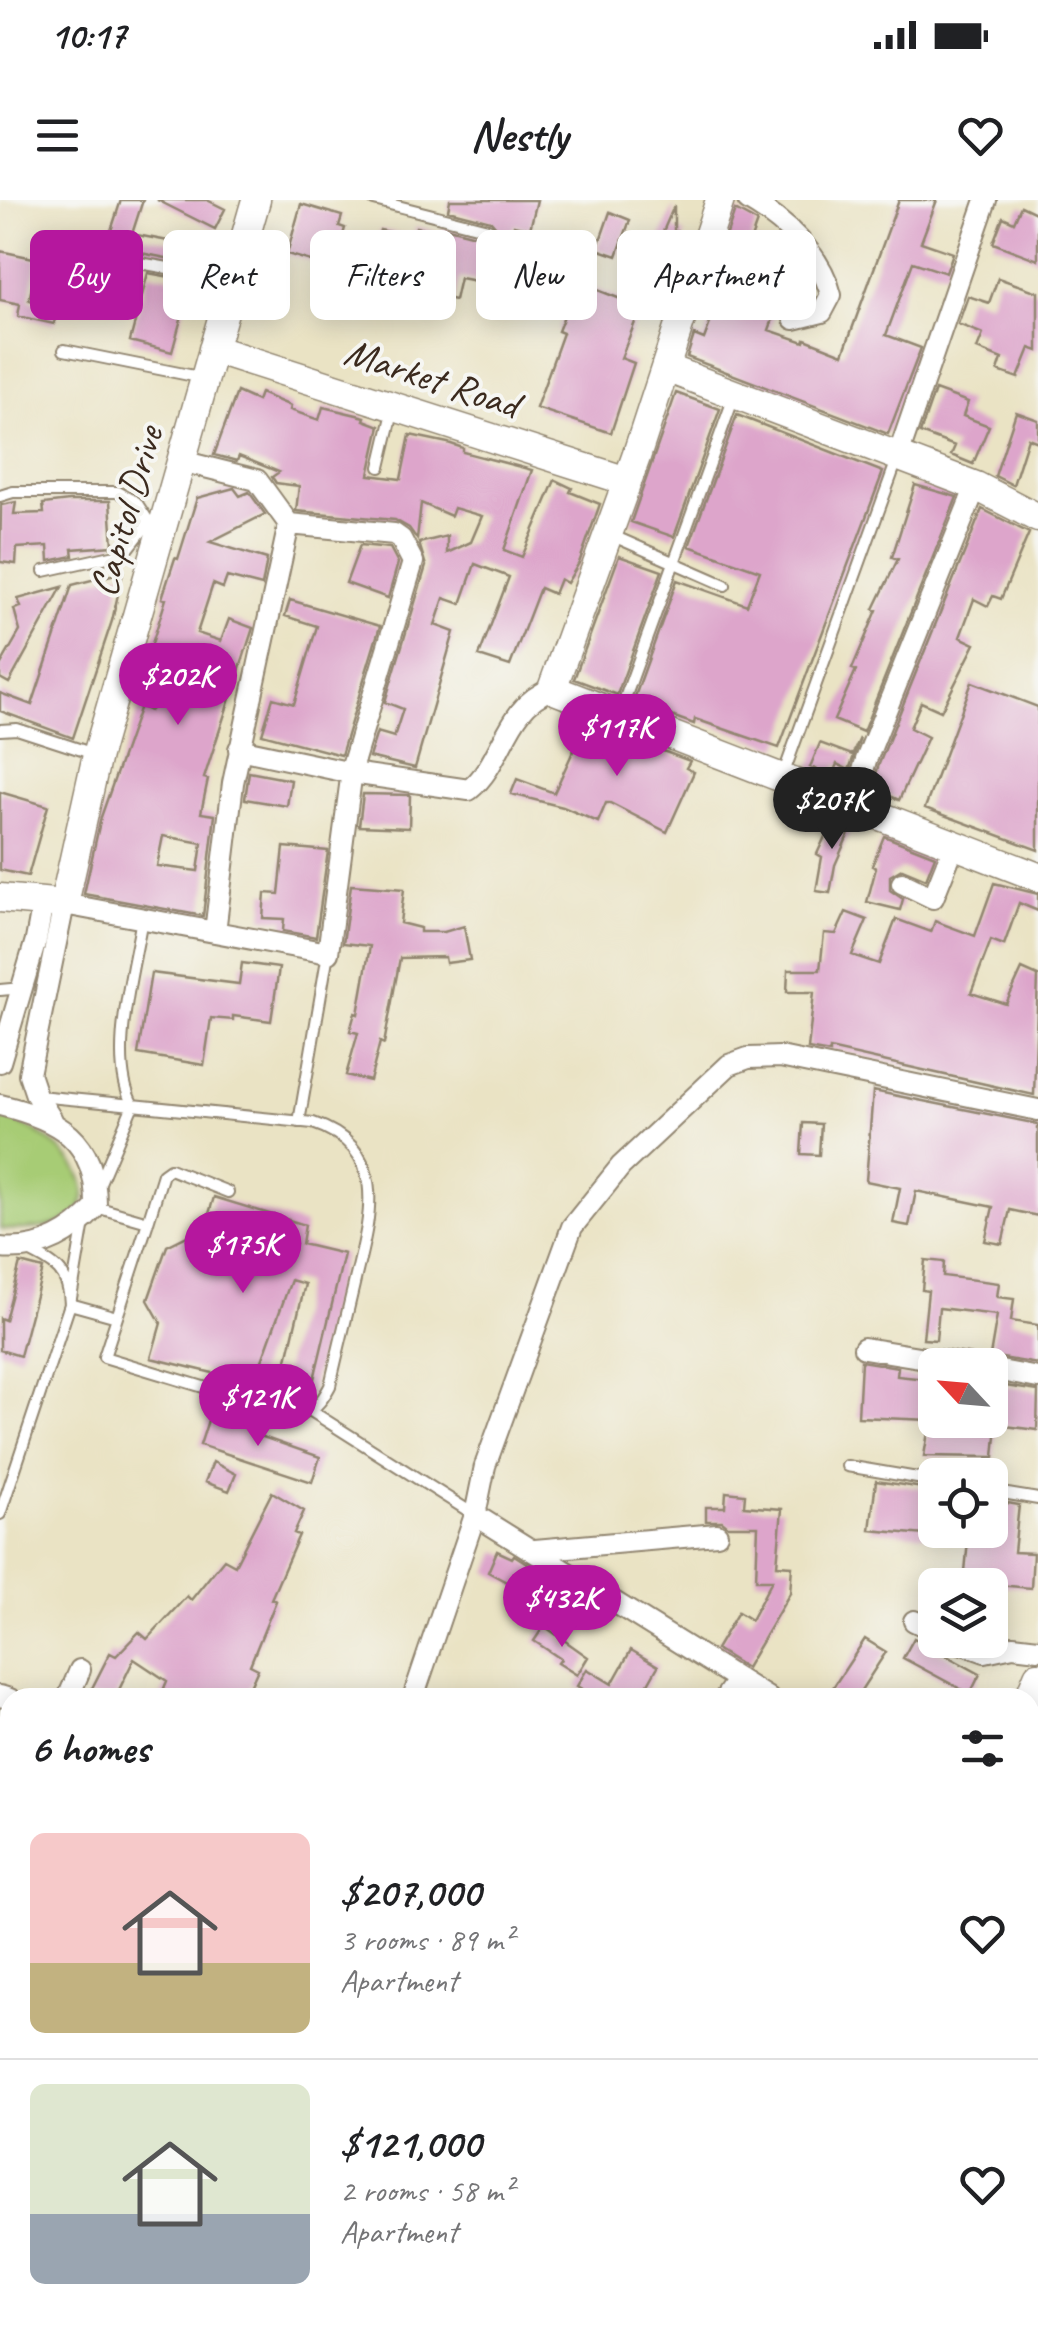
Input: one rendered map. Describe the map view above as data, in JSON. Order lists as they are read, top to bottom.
{
  "streets": {
    "street": ["Market Road", "Capitol Drive"]
  },
  "crossings": [
    ["Market Road", "Capitol Drive"]
  ],
  "north": "top left",
  "page": {
    "status": "10:17",
    "header": "Nestly",
    "chip": [
      "Buy",
      "Rent",
      "Filters",
      "New",
      "Apartment"
    ],
    "price": [
      "$202K",
      "$117K",
      "$207K",
      "$175K",
      "$121K",
      "$432K"
    ],
    "heading": "6 homes",
    "list": [
      {
        "name": "$207,000",
        "note": "3 rooms · 89 m² · Apartment"
      },
      {
        "name": "$121,000",
        "note": "2 rooms · 58 m² · Apartment"
      }
    ]
  }
}
